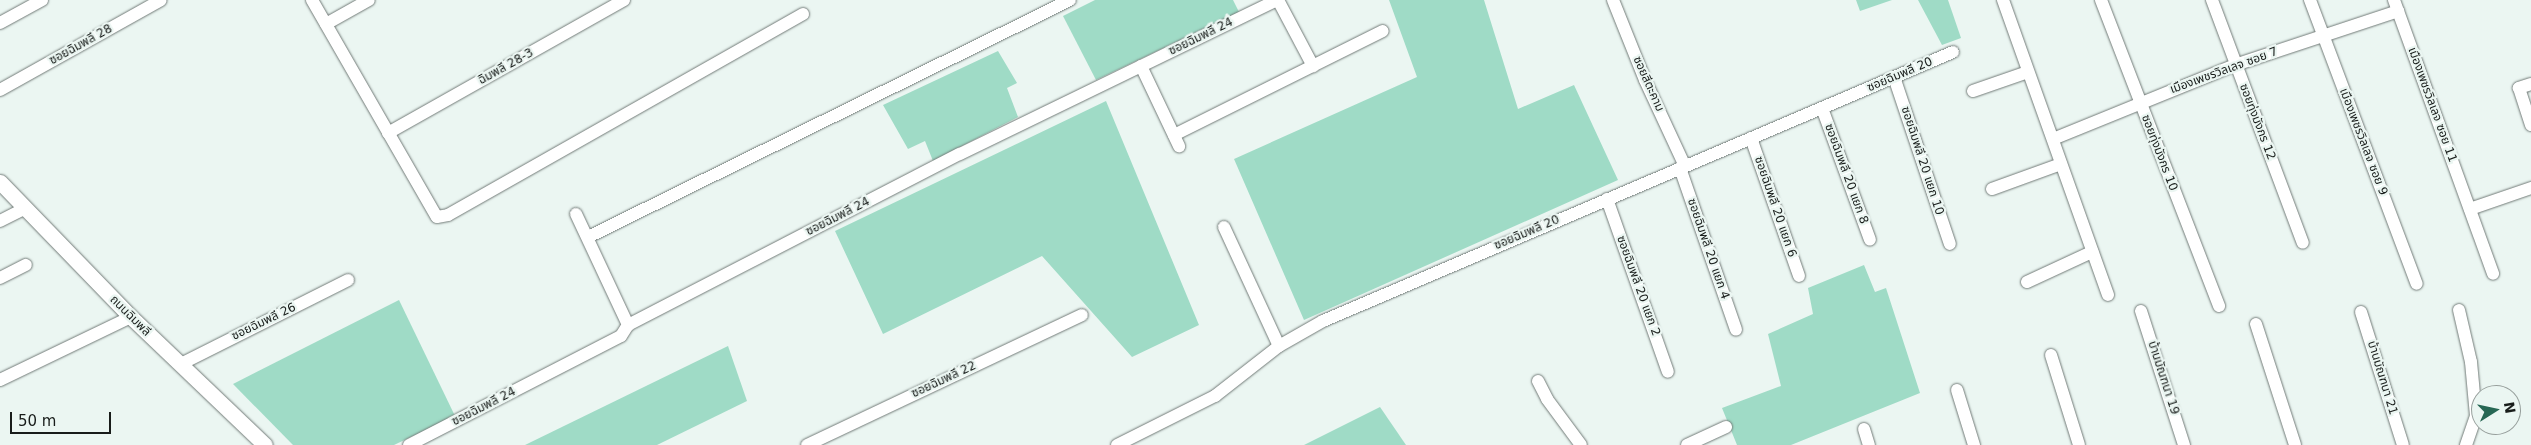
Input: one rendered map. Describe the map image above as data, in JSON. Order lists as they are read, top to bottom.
{
  "streets": {
    "street": [
      "ซอยฉิมพลี 24",
      "ซอยฉิมพลี 28",
      "ฉิมพลี 28-3",
      "เมืองเพชรวิลเลจ ซอย 7",
      "ซอยฉิมพลี 20",
      "ซอยสีตะคาม",
      "เมืองเพชรวิลเลจ ซอย 11",
      "ซอยทุ่งมังกร 12",
      "เมืองเพชรวิลเลจ ซอย 9",
      "ซอยทุ่งมังกร 10",
      "ซอยฉิมพลี 20 แยก 10",
      "ซอยฉิมพลี 20 แยก 8",
      "ซอยฉิมพลี 20 แยก 6",
      "ซอยฉิมพลี 20 แยก 4",
      "ซอยฉิมพลี 20 แยก 2",
      "ถนนฉิมพลี",
      "ซอยฉิมพลี 26",
      "บ้านมัณฑนา 19",
      "บ้านมัณฑนา 21",
      "ซอยฉิมพลี 22"
    ]
  },
  "crossings": [
    ["เมืองเพชรวิลเลจ ซอย 7", "เมืองเพชรวิลเลจ ซอย 11"],
    ["เมืองเพชรวิลเลจ ซอย 7", "ซอยทุ่งมังกร 12"],
    ["เมืองเพชรวิลเลจ ซอย 7", "เมืองเพชรวิลเลจ ซอย 9"],
    ["เมืองเพชรวิลเลจ ซอย 7", "ซอยทุ่งมังกร 10"],
    ["ซอยฉิมพลี 20", "ซอยสีตะคาม"],
    ["ซอยฉิมพลี 20", "ซอยฉิมพลี 20 แยก 10"],
    ["ซอยฉิมพลี 20", "ซอยฉิมพลี 20 แยก 8"],
    ["ซอยฉิมพลี 20", "ซอยฉิมพลี 20 แยก 6"],
    ["ซอยฉิมพลี 20", "ซอยฉิมพลี 20 แยก 4"],
    ["ซอยฉิมพลี 20", "ซอยฉิมพลี 20 แยก 2"],
    ["ซอยสีตะคาม", "ซอยฉิมพลี 20 แยก 4"],
    ["ถนนฉิมพลี", "ซอยฉิมพลี 26"]
  ],
  "scale_bar": "50 m",
  "north": "right"
}
